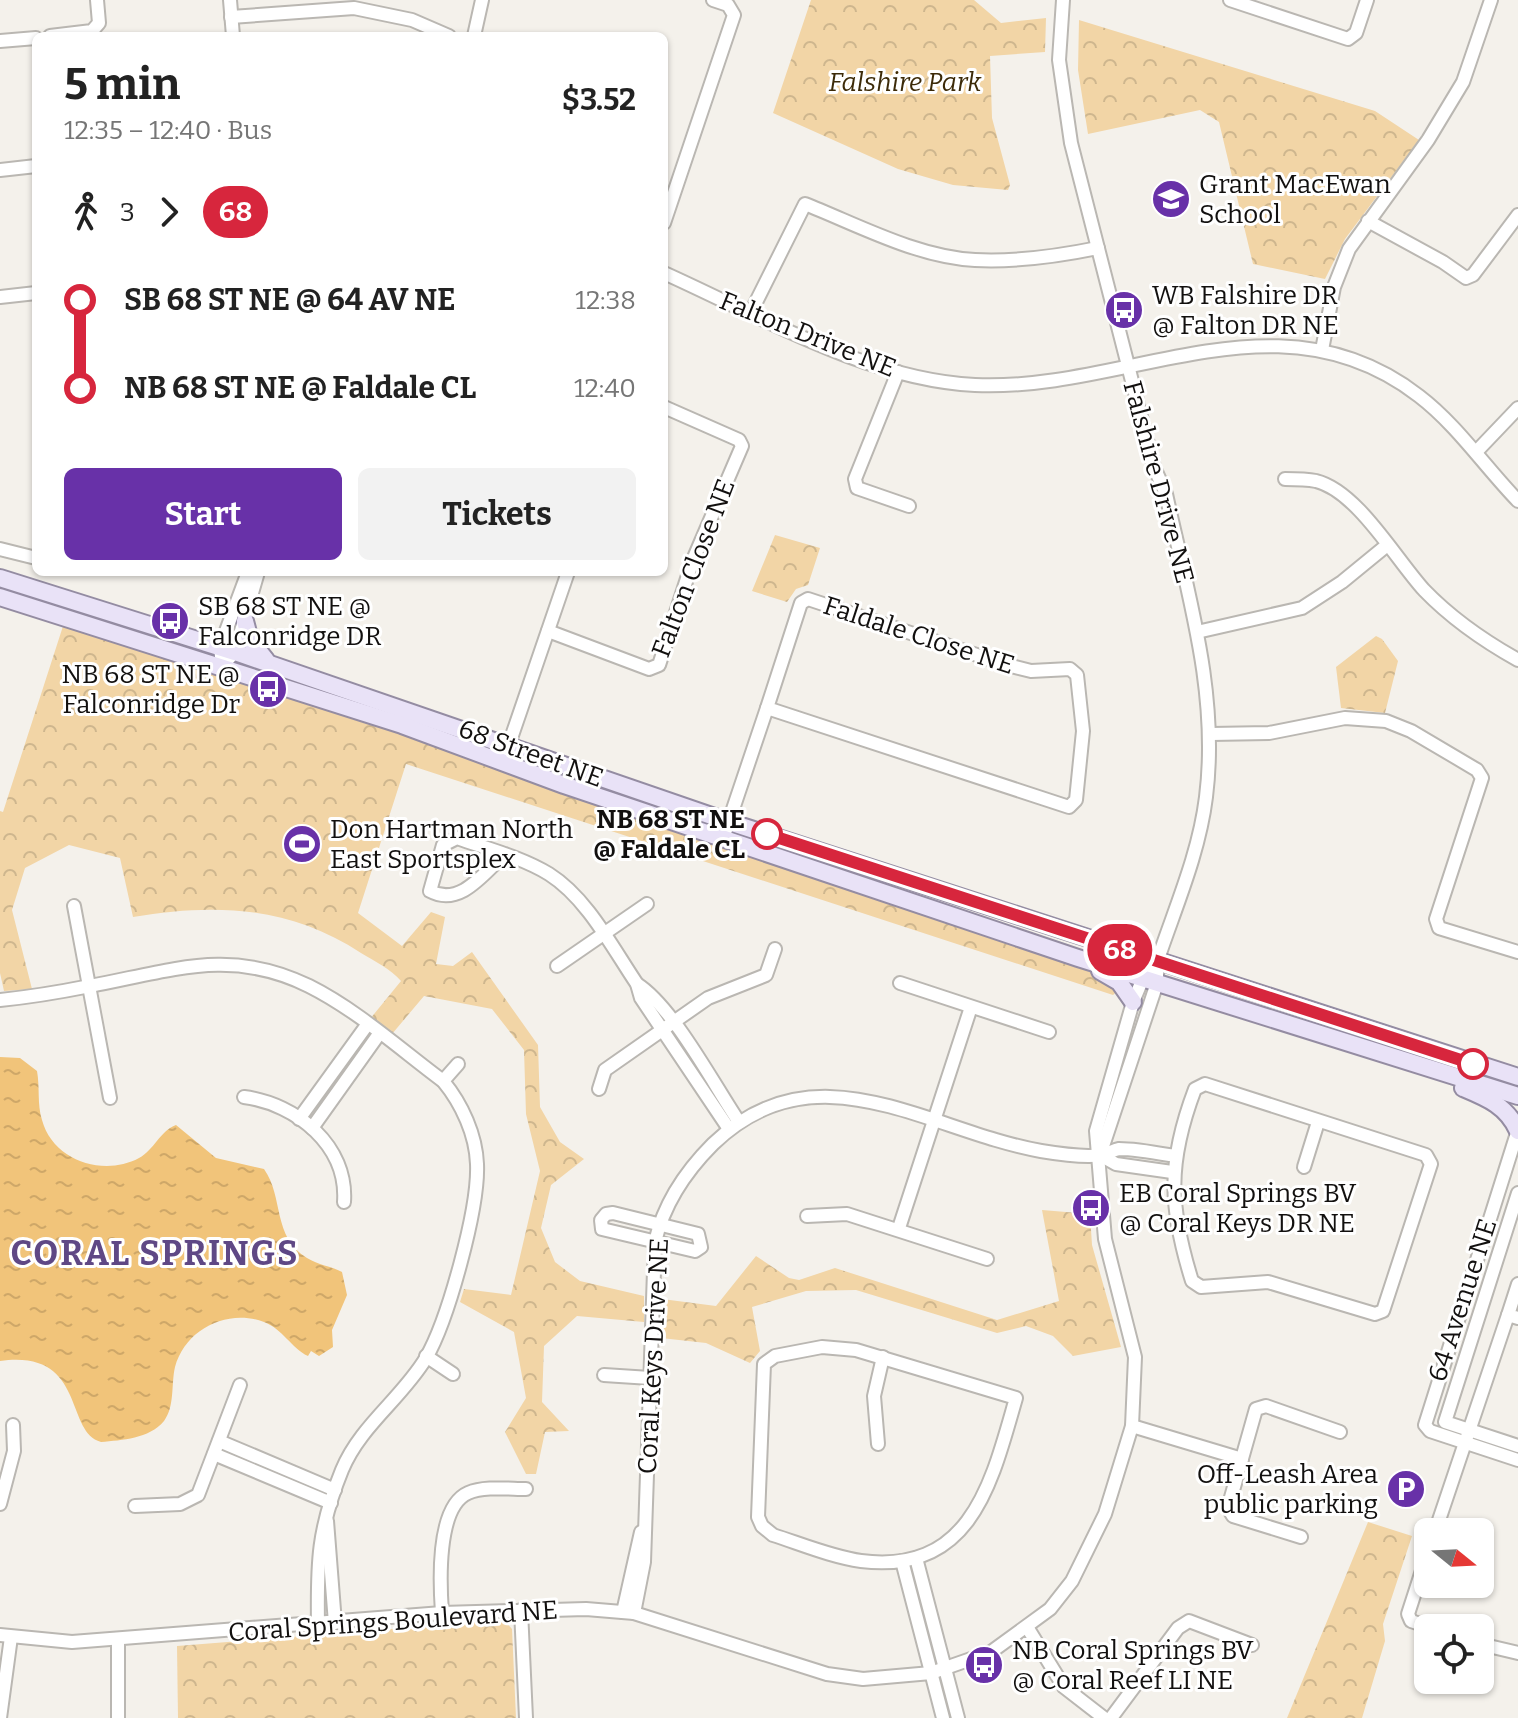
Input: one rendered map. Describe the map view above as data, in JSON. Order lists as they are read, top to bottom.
{
  "streets": {
    "main road": ["68 Street NE"],
    "street": [
      "Falton Drive NE",
      "Falshire Drive NE",
      "Falton Close NE",
      "Faldale Close NE",
      "64 Avenue NE",
      "Coral Keys Drive NE",
      "Coral Springs Boulevard NE"
    ]
  },
  "crossings": [
    ["Falton Drive NE", "Falshire Drive NE"],
    ["Falshire Drive NE", "68 Street NE"],
    ["Falshire Drive NE", "Coral Springs Boulevard NE"],
    ["Faldale Close NE", "68 Street NE"],
    ["68 Street NE", "Coral Springs Boulevard NE"],
    ["Coral Keys Drive NE", "Coral Springs Boulevard NE"]
  ],
  "districts": ["CORAL SPRINGS"],
  "parks": ["Falshire Park"],
  "places": {
    "school or university": ["Grant MacEwan School"],
    "bus stop": [
      "WB Falshire DR @ Falton DR NE",
      "SB 68 ST NE @ Falconridge DR",
      "NB 68 ST NE @ Falconridge Dr",
      "EB Coral Springs BV @ Coral Keys DR NE",
      "NB Coral Springs BV @ Coral Reef LI NE"
    ],
    "other": ["NB 68 ST NE @ Faldale CL"],
    "sports": ["Don Hartman North East Sportsplex"],
    "parking": ["Off-Leash Area public parking"]
  },
  "lines": ["bus line 68"],
  "north": "right",
  "page": {
    "on_map": "68",
    "heading": ["5 min", "12:35 – 12:40 · Bus", "$3.52"],
    "legs": ["3", "68"],
    "list": [
      {
        "name": "SB 68 ST NE @ 64 AV NE",
        "value": "12:38"
      },
      {
        "name": "NB 68 ST NE @ Faldale CL",
        "value": "12:40"
      }
    ],
    "buttons": ["Start", "Tickets"]
  }
}
